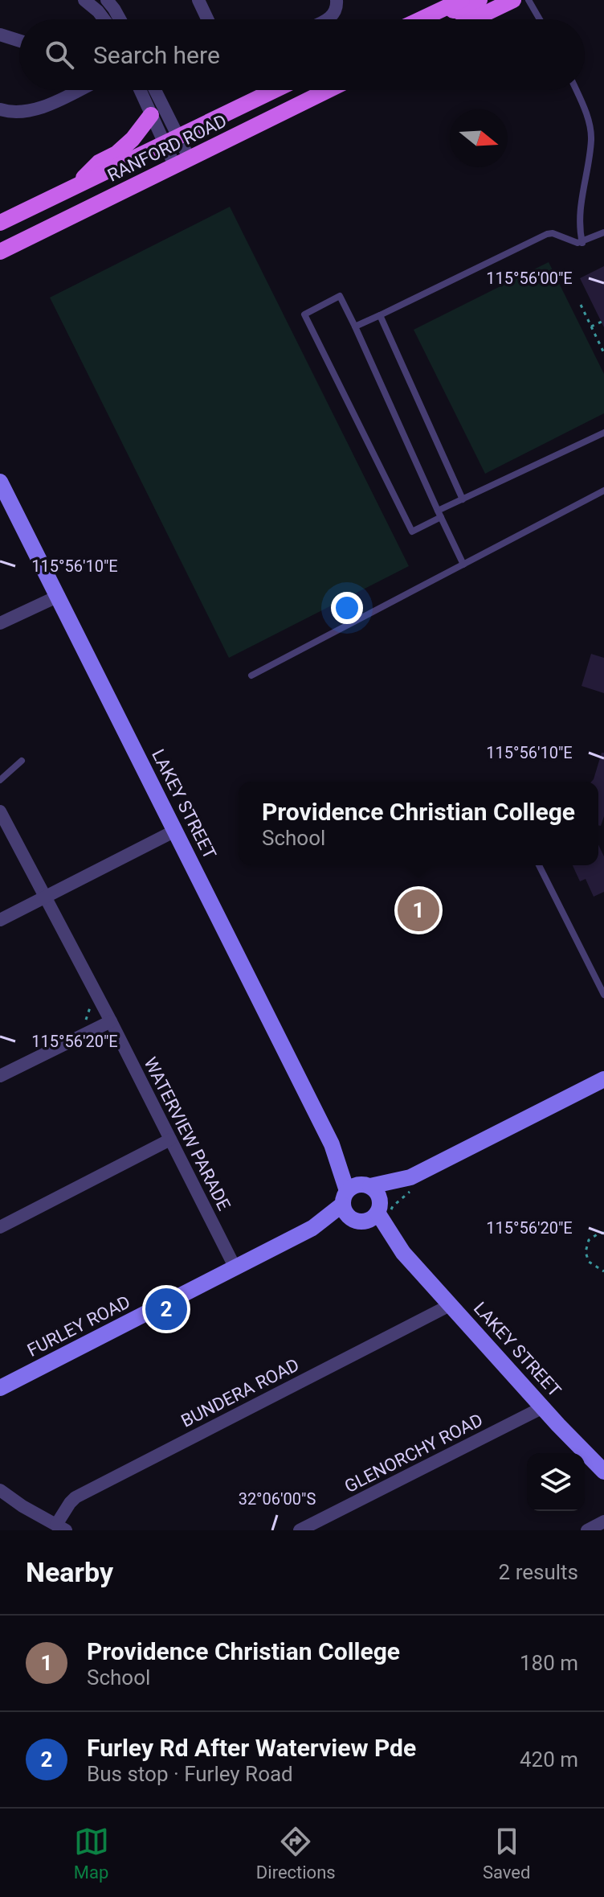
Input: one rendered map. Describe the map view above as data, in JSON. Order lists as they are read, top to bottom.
{
  "streets": {
    "main road": ["RANFORD ROAD"],
    "street": [
      "LAKEY STREET",
      "WATERVIEW PARADE",
      "FURLEY ROAD",
      "BUNDERA ROAD",
      "GLENORCHY ROAD"
    ]
  },
  "crossings": [
    ["LAKEY STREET", "FURLEY ROAD"],
    ["LAKEY STREET", "BUNDERA ROAD"],
    ["LAKEY STREET", "GLENORCHY ROAD"],
    ["WATERVIEW PARADE", "FURLEY ROAD"]
  ],
  "north": "right",
  "page": {
    "search": "Search here",
    "popup": ["Providence Christian College", "School"],
    "pins": ["1", "2"],
    "heading": ["Nearby", "2 results"],
    "list": [
      {
        "mark": "1",
        "name": "Providence Christian College",
        "note": "School",
        "value": "180 m"
      },
      {
        "mark": "2",
        "name": "Furley Rd After Waterview Pde",
        "note": "Bus stop · Furley Road",
        "value": "420 m"
      }
    ],
    "nav": ["Map", "Directions", "Saved"]
  },
  "coordinates": [
    "115°56'00\"E",
    "115°56'10\"E",
    "115°56'20\"E",
    "32°06'00\"S"
  ]
}
